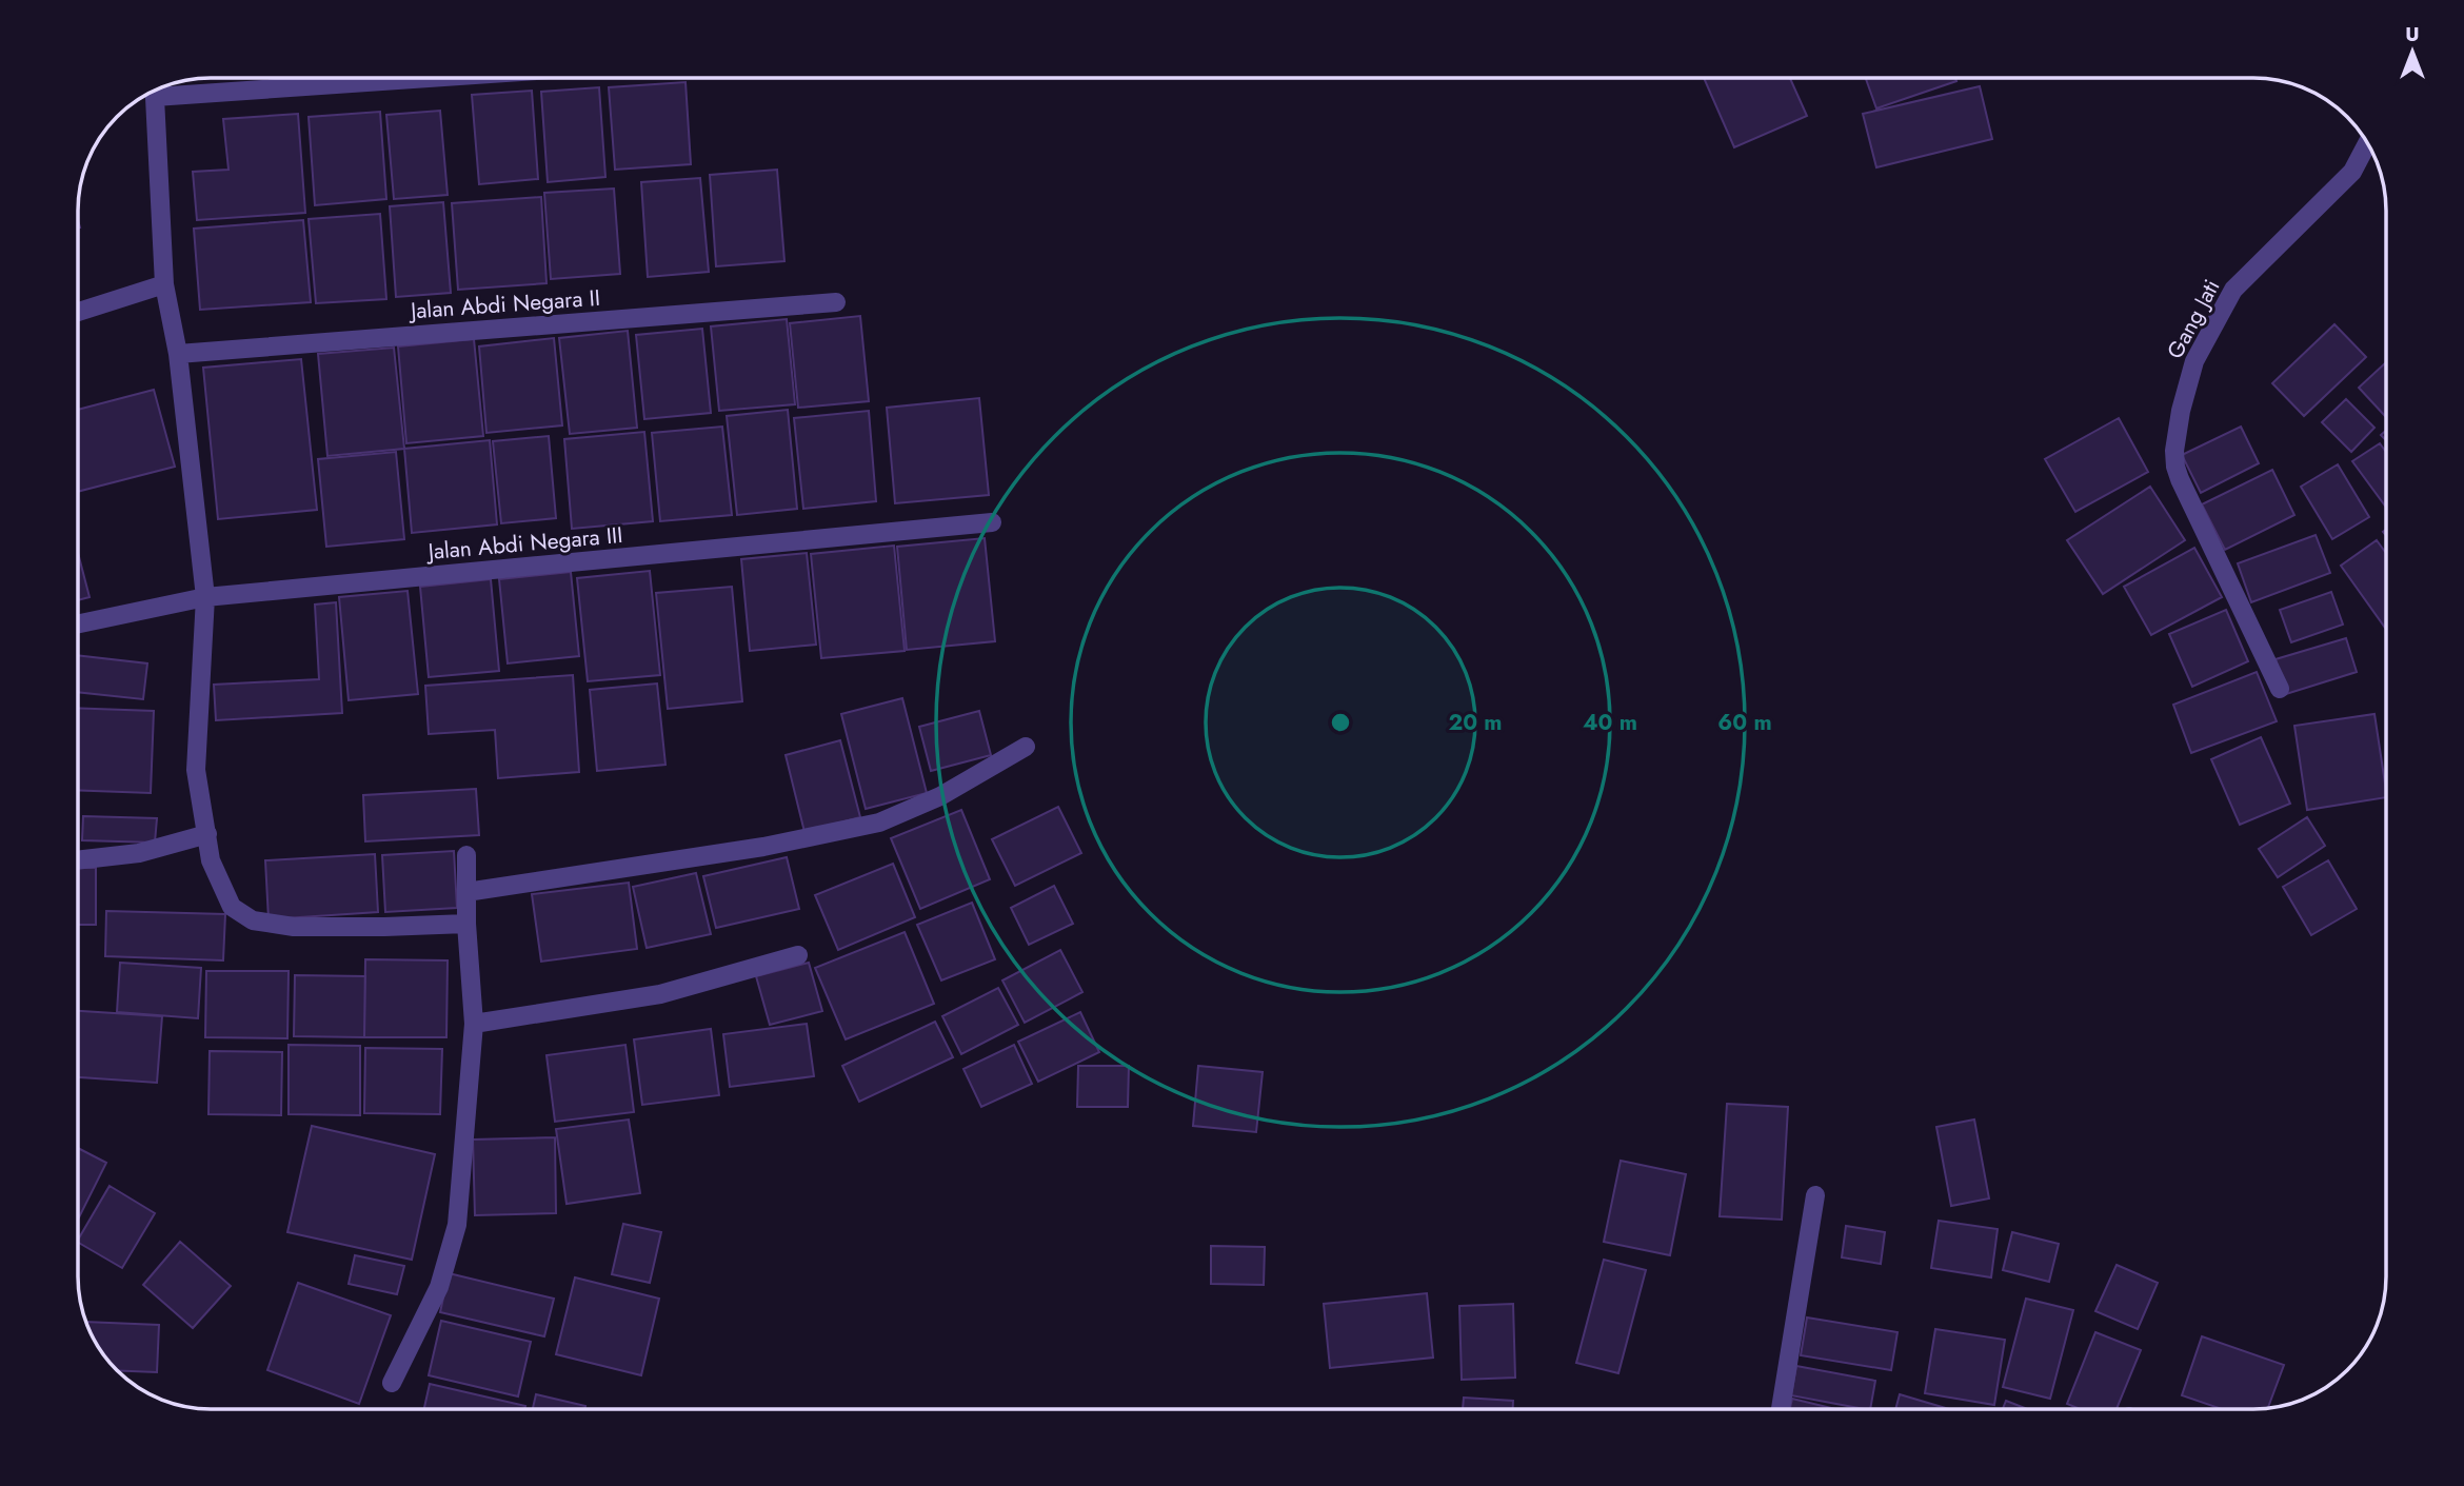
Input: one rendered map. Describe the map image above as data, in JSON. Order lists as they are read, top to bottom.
{
  "streets": {
    "street": ["Jalan Abdi Negara II", "Gang Jati", "Jalan Abdi Negara III"]
  },
  "north": "top",
  "rings": ["20 m", "40 m", "60 m"]
}
